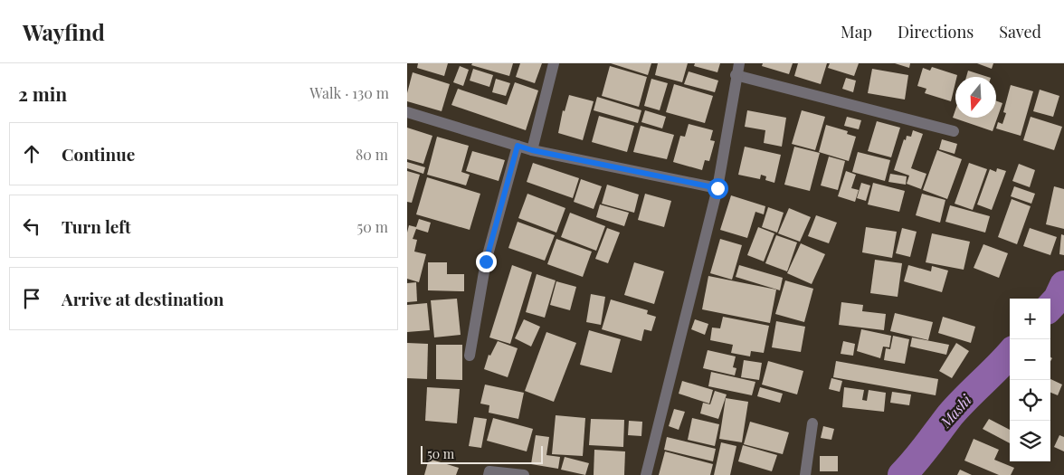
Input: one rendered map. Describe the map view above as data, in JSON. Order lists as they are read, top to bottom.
{
  "water": ["Mashi"],
  "scale_bar": "50 m",
  "north": "bottom",
  "page": {
    "header": "Wayfind",
    "nav": ["Map", "Directions", "Saved"],
    "heading": ["2 min", "Walk · 130 m"],
    "list": [
      ["Continue", "80 m"],
      ["Turn left", "50 m"],
      "Arrive at destination"
    ],
    "map_buttons": ["+", "−"],
    "scale": "50 m"
  }
}
